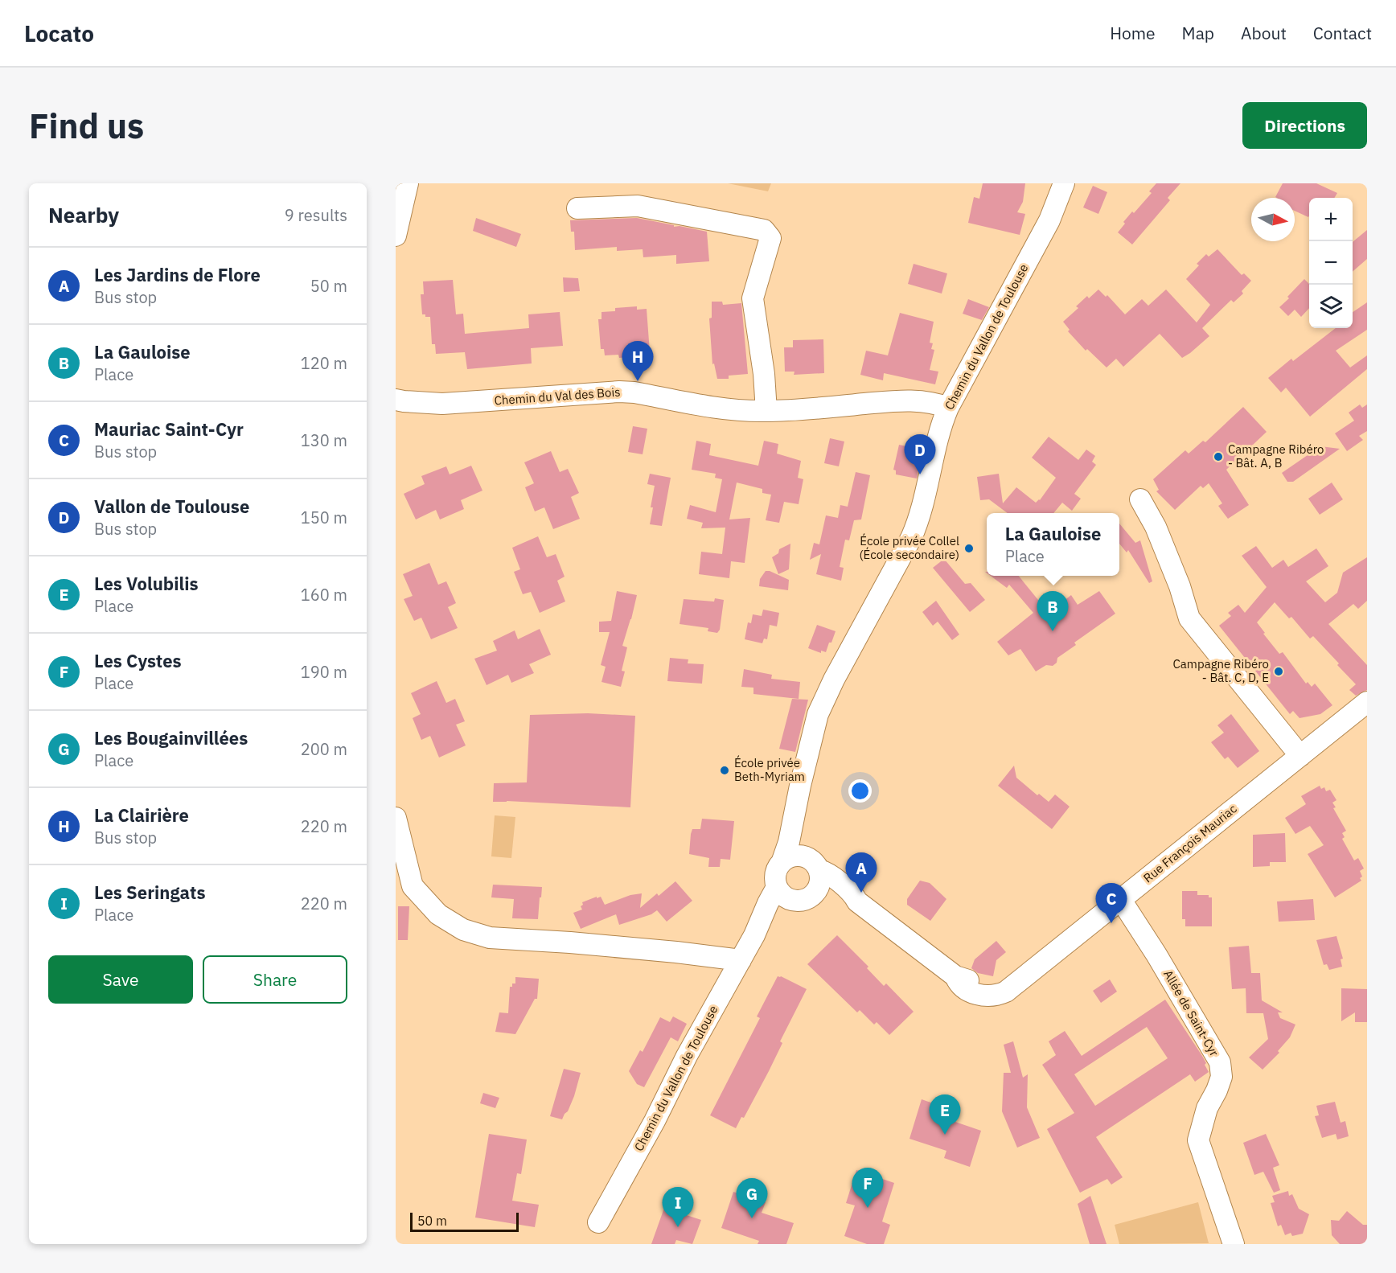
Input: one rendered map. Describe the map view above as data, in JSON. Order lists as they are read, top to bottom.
{
  "streets": {
    "street": [
      "Chemin du Vallon de Toulouse",
      "Chemin du Val des Bois",
      "Rue François Mauriac",
      "Allée de Saint-Cyr"
    ]
  },
  "crossings": [
    ["Chemin du Vallon de Toulouse", "Chemin du Val des Bois"],
    ["Chemin du Vallon de Toulouse", "Rue François Mauriac"],
    ["Rue François Mauriac", "Allée de Saint-Cyr"]
  ],
  "places": [
    "Campagne Ribéro - Bât. A, B",
    "École privée Collel (École secondaire)",
    "Campagne Ribéro - Bât. C, D, E",
    "École privée Beth-Myriam"
  ],
  "scale_bar": "50 m",
  "north": "right",
  "page": {
    "header": "Locato",
    "nav": [
      "Home",
      "Map",
      "About",
      "Contact"
    ],
    "buttons": [
      "Directions",
      ["Save", "Share"]
    ],
    "title": "Find us",
    "heading": ["Nearby", "9 results"],
    "map_buttons": ["+", "−"],
    "list": [
      {
        "mark": "A",
        "name": "Les Jardins de Flore",
        "note": "Bus stop",
        "value": "50 m"
      },
      {
        "mark": "B",
        "name": "La Gauloise",
        "note": "Place",
        "value": "120 m"
      },
      {
        "mark": "C",
        "name": "Mauriac Saint-Cyr",
        "note": "Bus stop",
        "value": "130 m"
      },
      {
        "mark": "D",
        "name": "Vallon de Toulouse",
        "note": "Bus stop",
        "value": "150 m"
      },
      {
        "mark": "E",
        "name": "Les Volubilis",
        "note": "Place",
        "value": "160 m"
      },
      {
        "mark": "F",
        "name": "Les Cystes",
        "note": "Place",
        "value": "190 m"
      },
      {
        "mark": "G",
        "name": "Les Bougainvillées",
        "note": "Place",
        "value": "200 m"
      },
      {
        "mark": "H",
        "name": "La Clairière",
        "note": "Bus stop",
        "value": "220 m"
      },
      {
        "mark": "I",
        "name": "Les Seringats",
        "note": "Place",
        "value": "220 m"
      }
    ],
    "pins": [
      "H",
      "D",
      "B",
      "A",
      "C",
      "E",
      "F",
      "G",
      "I"
    ],
    "popup": ["La Gauloise", "Place"],
    "scale": "50 m"
  }
}
